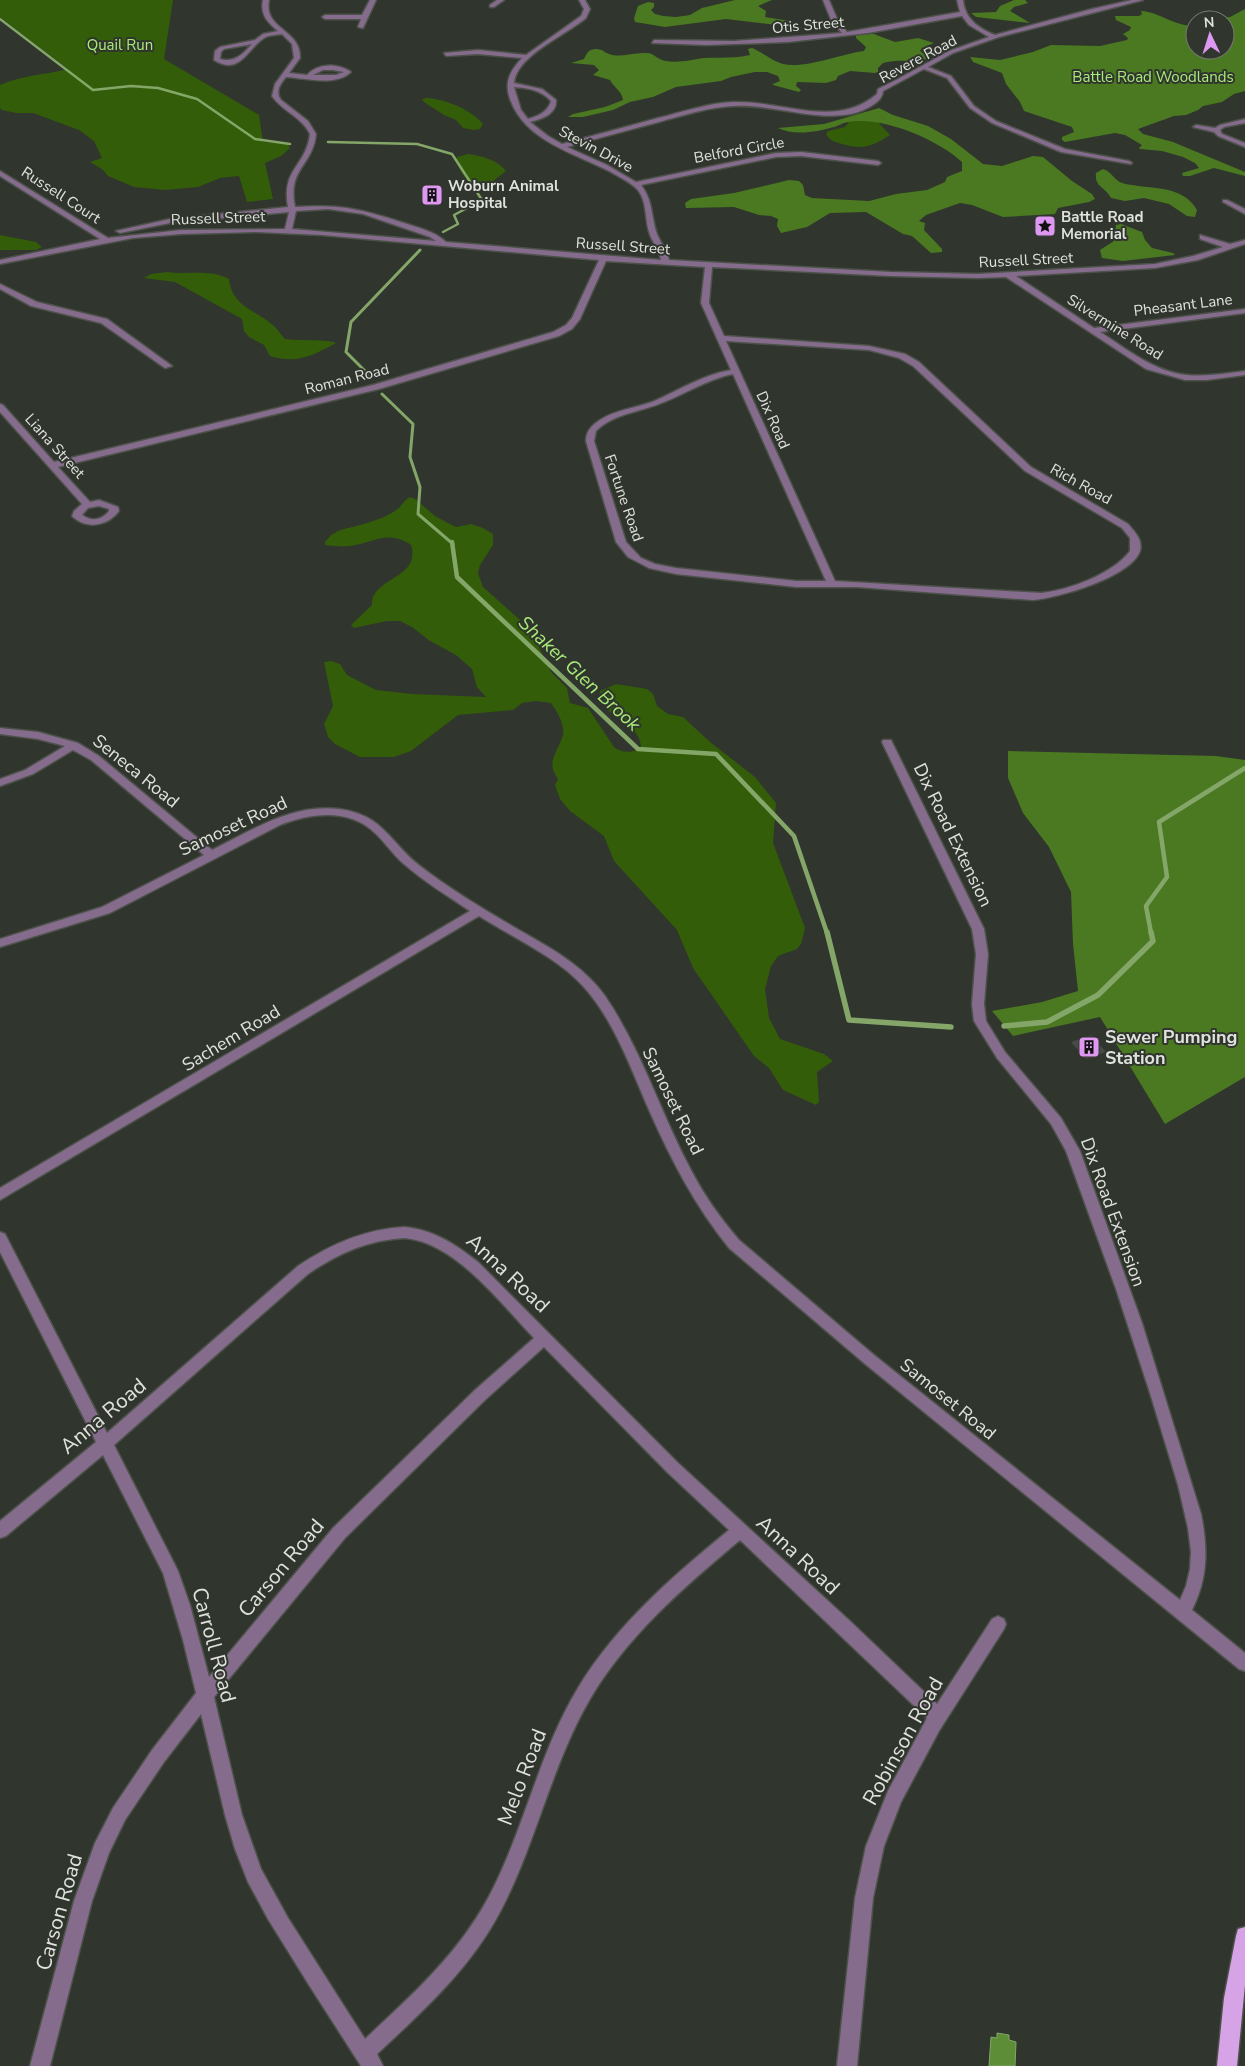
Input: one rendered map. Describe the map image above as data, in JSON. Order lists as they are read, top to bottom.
{
  "streets": {
    "street": [
      "Otis Street",
      "Revere Road",
      "Stevin Drive",
      "Belford Circle",
      "Russell Court",
      "Russell Street",
      "Pheasant Lane",
      "Silvermine Road",
      "Roman Road",
      "Dix Road",
      "Liana Street",
      "Rich Road",
      "Fortune Road",
      "Seneca Road",
      "Samoset Road",
      "Dix Road Extension",
      "Sachem Road",
      "Anna Road",
      "Carson Road",
      "Carroll Road",
      "Robinson Road",
      "Melo Road"
    ]
  },
  "crossings": [
    ["Revere Road", "Stevin Drive"],
    ["Stevin Drive", "Belford Circle"],
    ["Stevin Drive", "Russell Street"],
    ["Russell Court", "Russell Street"],
    ["Russell Street", "Silvermine Road"],
    ["Russell Street", "Roman Road"],
    ["Russell Street", "Dix Road"],
    ["Pheasant Lane", "Silvermine Road"],
    ["Roman Road", "Liana Street"],
    ["Dix Road", "Rich Road"],
    ["Dix Road", "Fortune Road"],
    ["Rich Road", "Fortune Road"],
    ["Seneca Road", "Samoset Road"],
    ["Samoset Road", "Dix Road Extension"],
    ["Samoset Road", "Sachem Road"],
    ["Anna Road", "Carson Road"],
    ["Anna Road", "Carroll Road"],
    ["Anna Road", "Robinson Road"],
    ["Anna Road", "Melo Road"],
    ["Carson Road", "Carroll Road"],
    ["Carroll Road", "Melo Road"]
  ],
  "water": ["Shaker Glen Brook"],
  "parks": ["Quail Run", "Battle Road Woodlands"],
  "places": {
    "building": ["Woburn Animal Hospital", "Sewer Pumping Station"],
    "place": ["Battle Road Memorial"]
  },
  "north": "top"
}
